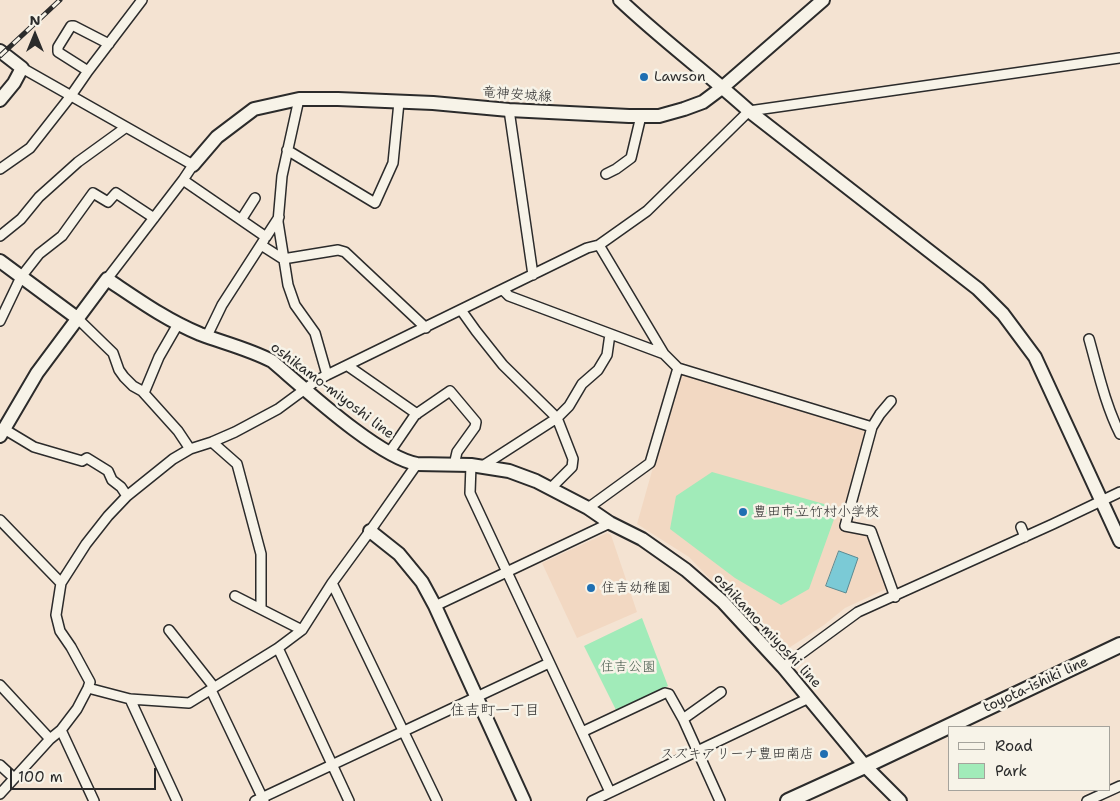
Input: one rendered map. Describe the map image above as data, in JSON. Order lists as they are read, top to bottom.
{
  "streets": {
    "main road": ["toyota-ishiki line"],
    "street": ["竜神安城線", "oshikamo-miyoshi line"]
  },
  "crossings": [
    ["oshikamo-miyoshi line", "toyota-ishiki line"]
  ],
  "districts": ["住吉町一丁目"],
  "parks": ["住吉公園"],
  "places": [
    "Lawson",
    "豊田市立竹村小学校",
    "住吉幼稚園",
    "スズキアリーナ豊田南店"
  ],
  "legend": ["Road", "Park"],
  "scale_bar": "100 m",
  "north": "top"
}
